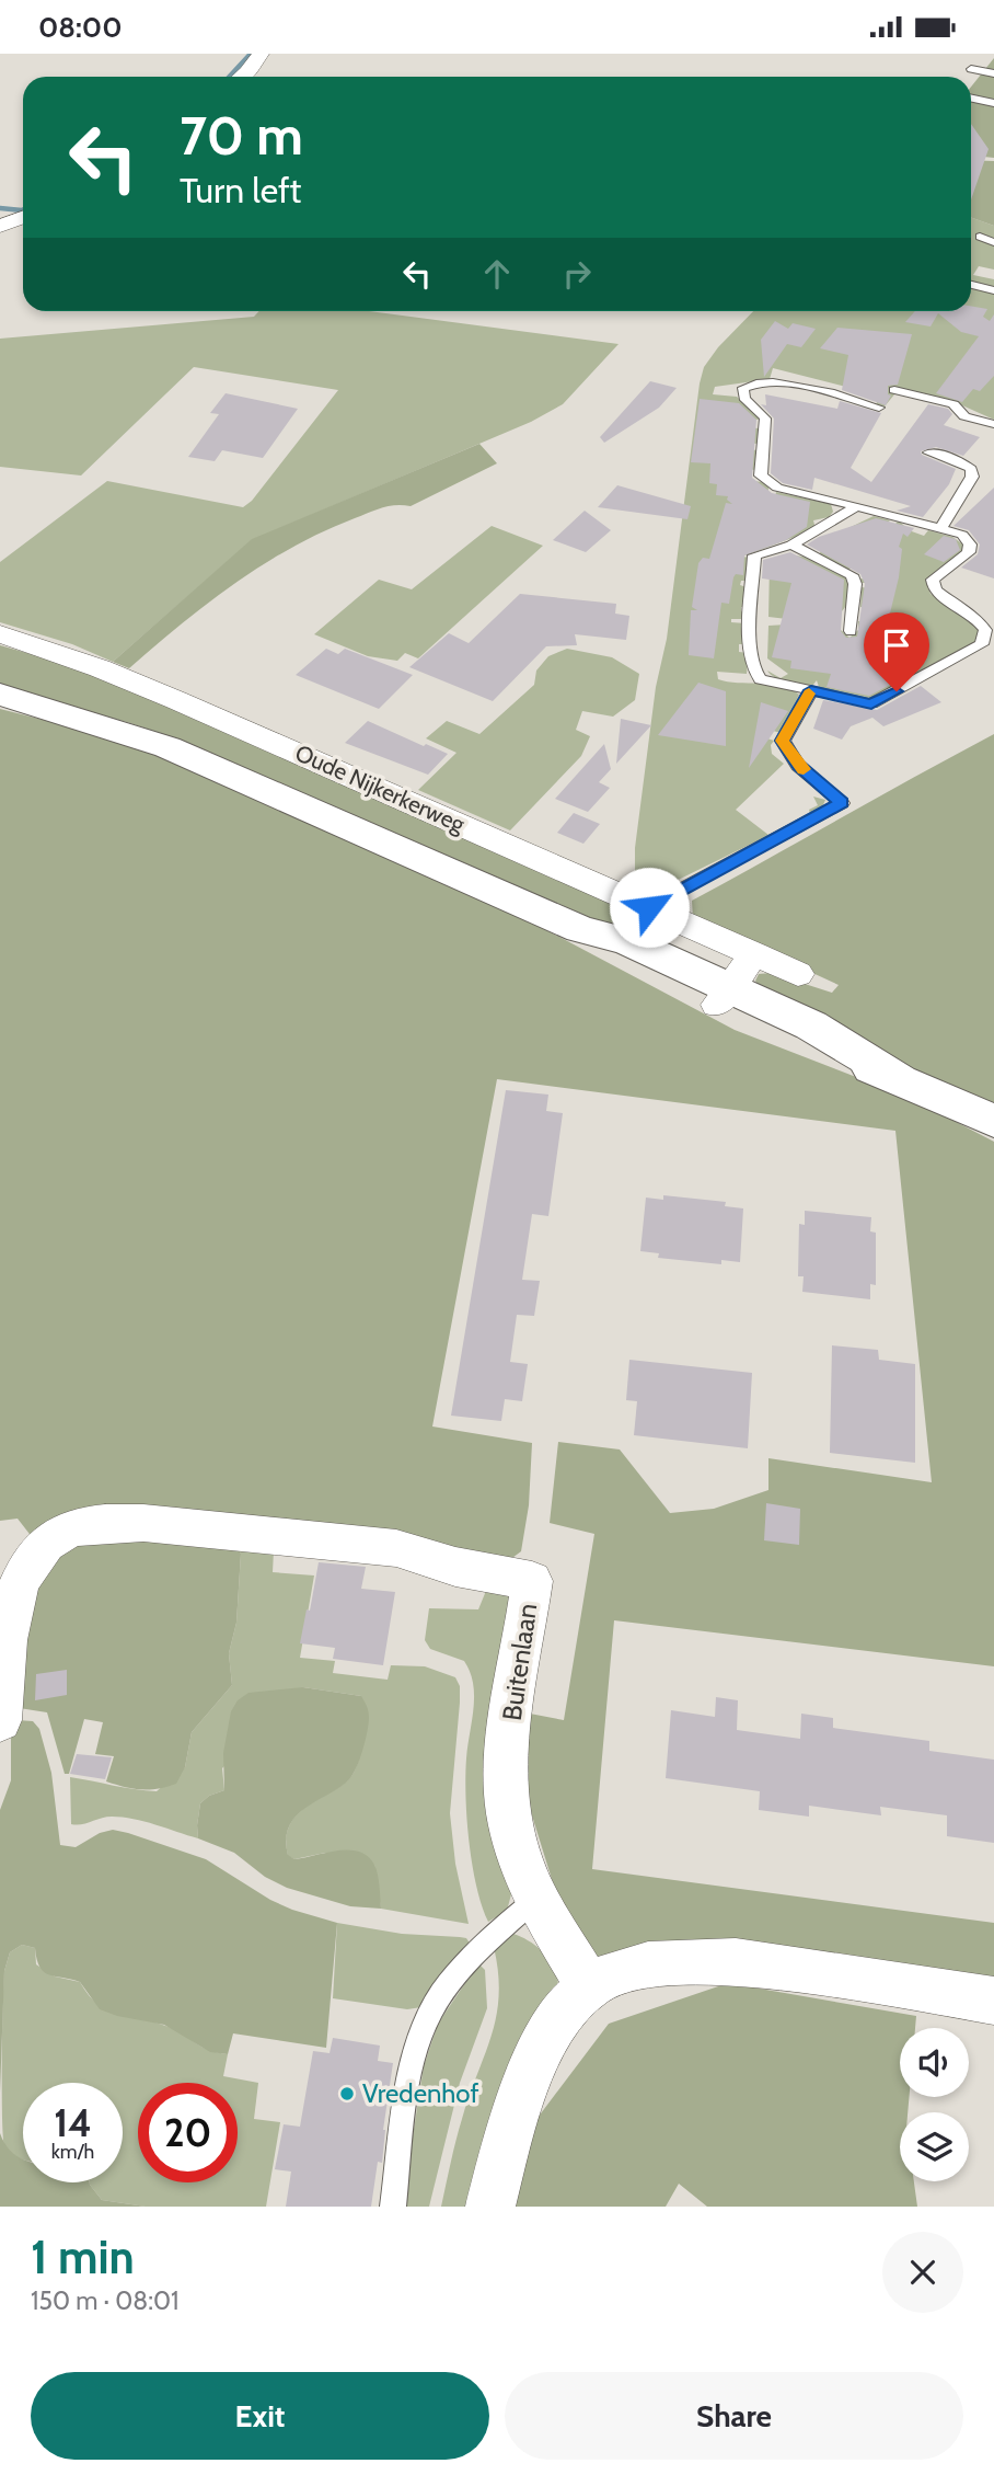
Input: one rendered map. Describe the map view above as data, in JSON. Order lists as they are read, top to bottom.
{
  "streets": {
    "street": ["Oude Nijkerkerweg", "Buitenlaan"]
  },
  "places": ["Vredenhof"],
  "page": {
    "status": "08:00",
    "turn": ["70 m", "Turn left"],
    "speed": "14 km/h",
    "limit": "20",
    "heading": ["1 min", "150 m · 08:01"],
    "buttons": ["Exit", "Share"]
  }
}
